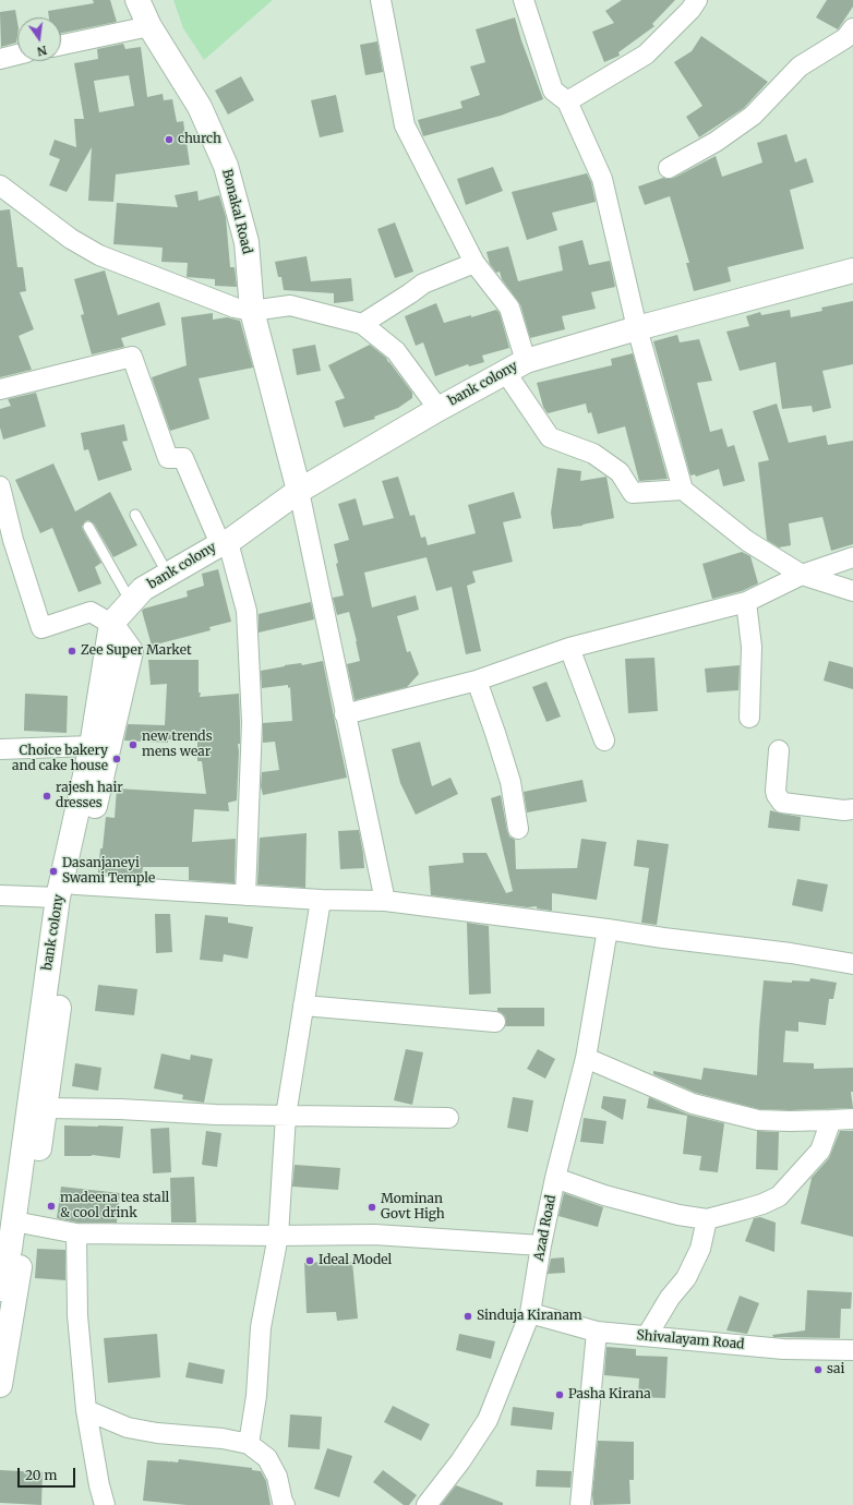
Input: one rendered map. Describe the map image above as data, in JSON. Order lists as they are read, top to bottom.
{
  "streets": {
    "main road": ["Bonakal Road", "bank colony"],
    "street": ["Azad Road", "Shivalayam Road"]
  },
  "crossings": [
    ["Bonakal Road", "bank colony"],
    ["Azad Road", "Shivalayam Road"]
  ],
  "places": [
    "church",
    "Zee Super Market",
    "new trends mens wear",
    "Choice bakery and cake house",
    "rajesh hair dresses",
    "Dasanjaneyi Swami Temple",
    "madeena tea stall & cool drink",
    "Mominan Govt High",
    "Ideal Model",
    "Sinduja Kiranam",
    "sai",
    "Pasha Kirana"
  ],
  "scale_bar": "20 m",
  "north": "bottom"
}
